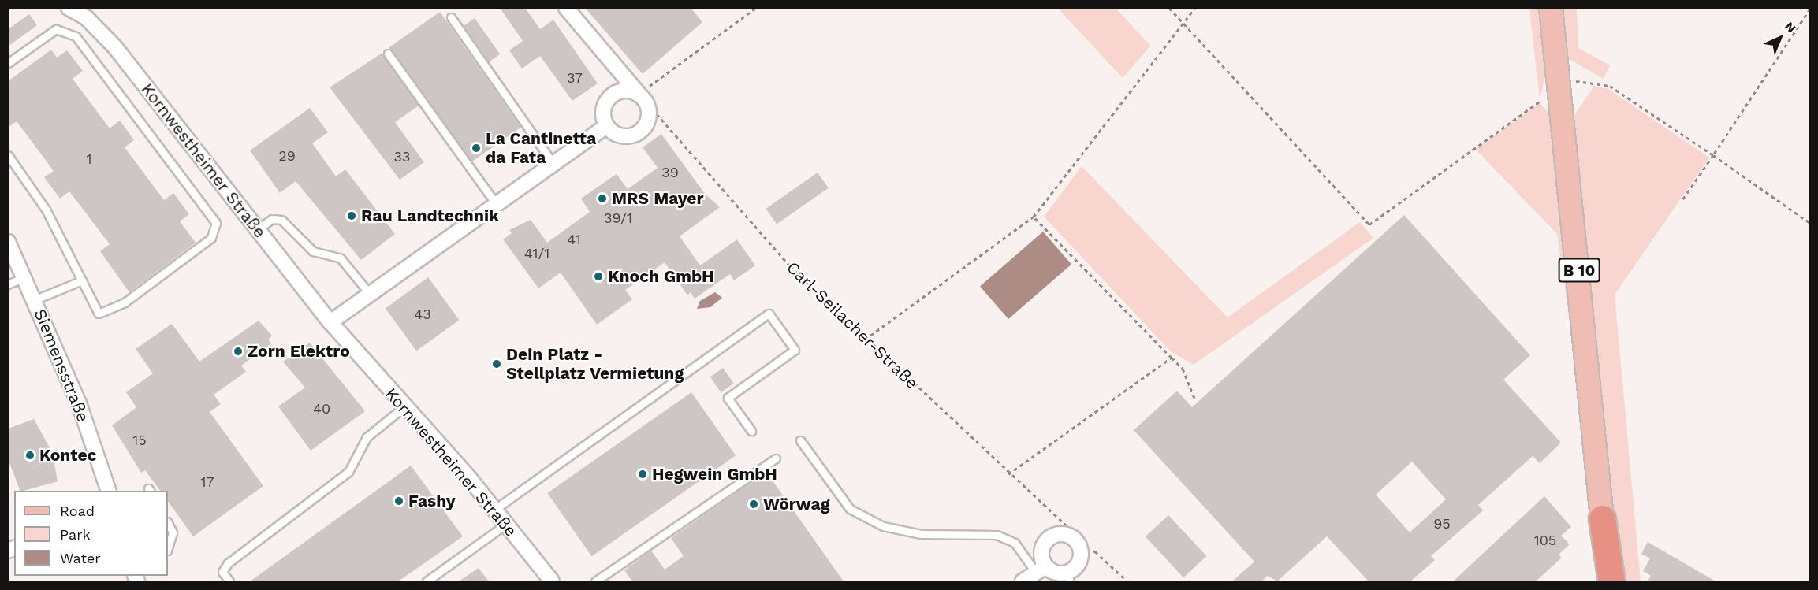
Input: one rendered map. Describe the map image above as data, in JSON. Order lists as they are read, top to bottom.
{
  "streets": {
    "highway": ["B 10"],
    "street": ["Kornwestheimer Straße", "Siemensstraße"],
    "path": ["Carl-Seilacher-Straße"]
  },
  "places": [
    "La Cantinetta da Fata",
    "MRS Mayer",
    "Rau Landtechnik",
    "Knoch GmbH",
    "Zorn Elektro",
    "Dein Platz - Stellplatz Vermietung",
    "Kontec",
    "Hegwein GmbH",
    "Fashy",
    "Wörwag"
  ],
  "house_numbers": [
    "37",
    "29",
    "33",
    "1",
    "39",
    "39/1",
    "41",
    "41/1",
    "43",
    "40",
    "15",
    "17",
    "95",
    "105"
  ],
  "legend": ["Road", "Park", "Water"],
  "north": "top right"
}
